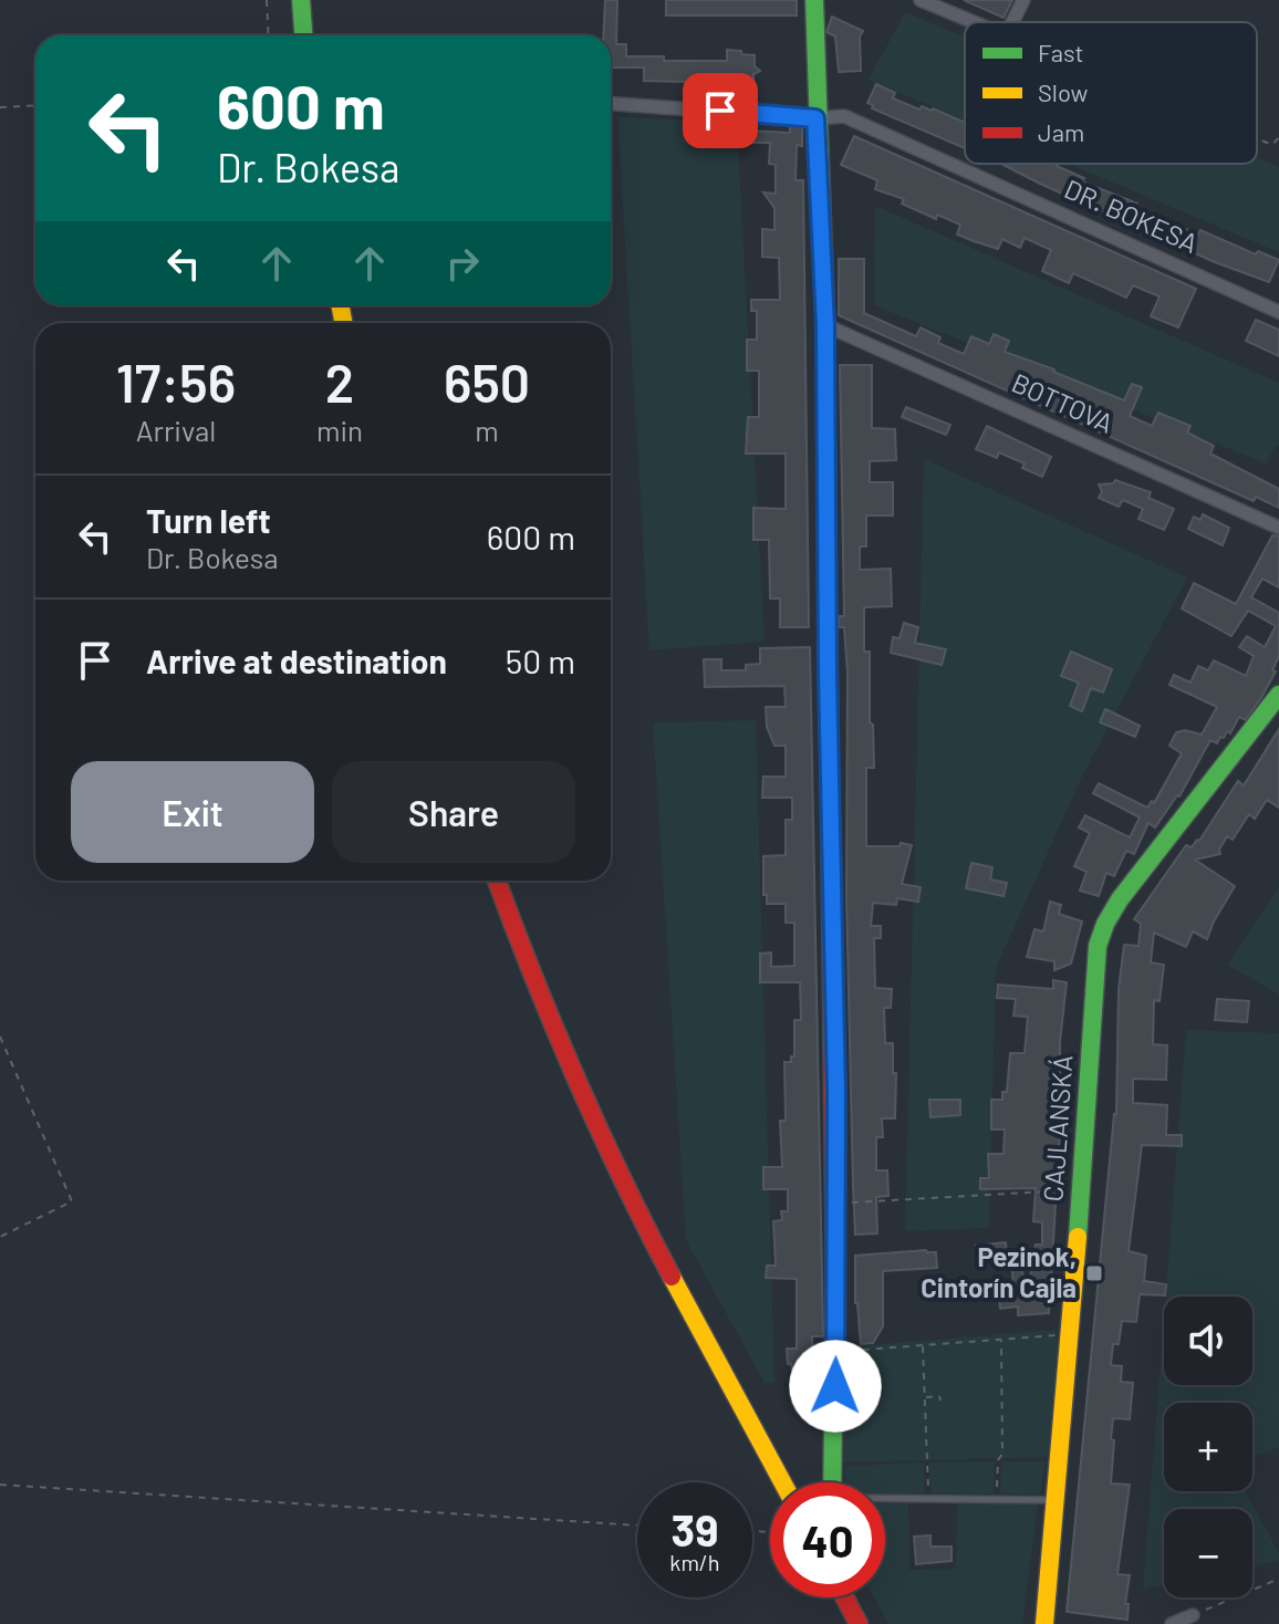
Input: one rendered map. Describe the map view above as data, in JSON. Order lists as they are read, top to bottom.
{
  "streets": {
    "street": ["DR. BOKESA", "BOTTOVA", "CAJLANSKÁ"]
  },
  "places": {
    "transit": ["Pezinok, Cintorín Cajla"]
  },
  "legend": ["Fast", "Slow", "Jam"],
  "page": {
    "turn": ["600 m", "Dr. Bokesa"],
    "eta": [
      "17:56",
      "Arrival",
      "2",
      "min",
      "650",
      "m"
    ],
    "list": [
      {
        "name": "Turn left",
        "note": "Dr. Bokesa",
        "value": "600 m"
      },
      {
        "name": "Arrive at destination",
        "value": "50 m"
      }
    ],
    "buttons": ["Exit", "Share"],
    "map_buttons": ["+", "−"],
    "speed": "39 km/h",
    "limit": "40"
  }
}
